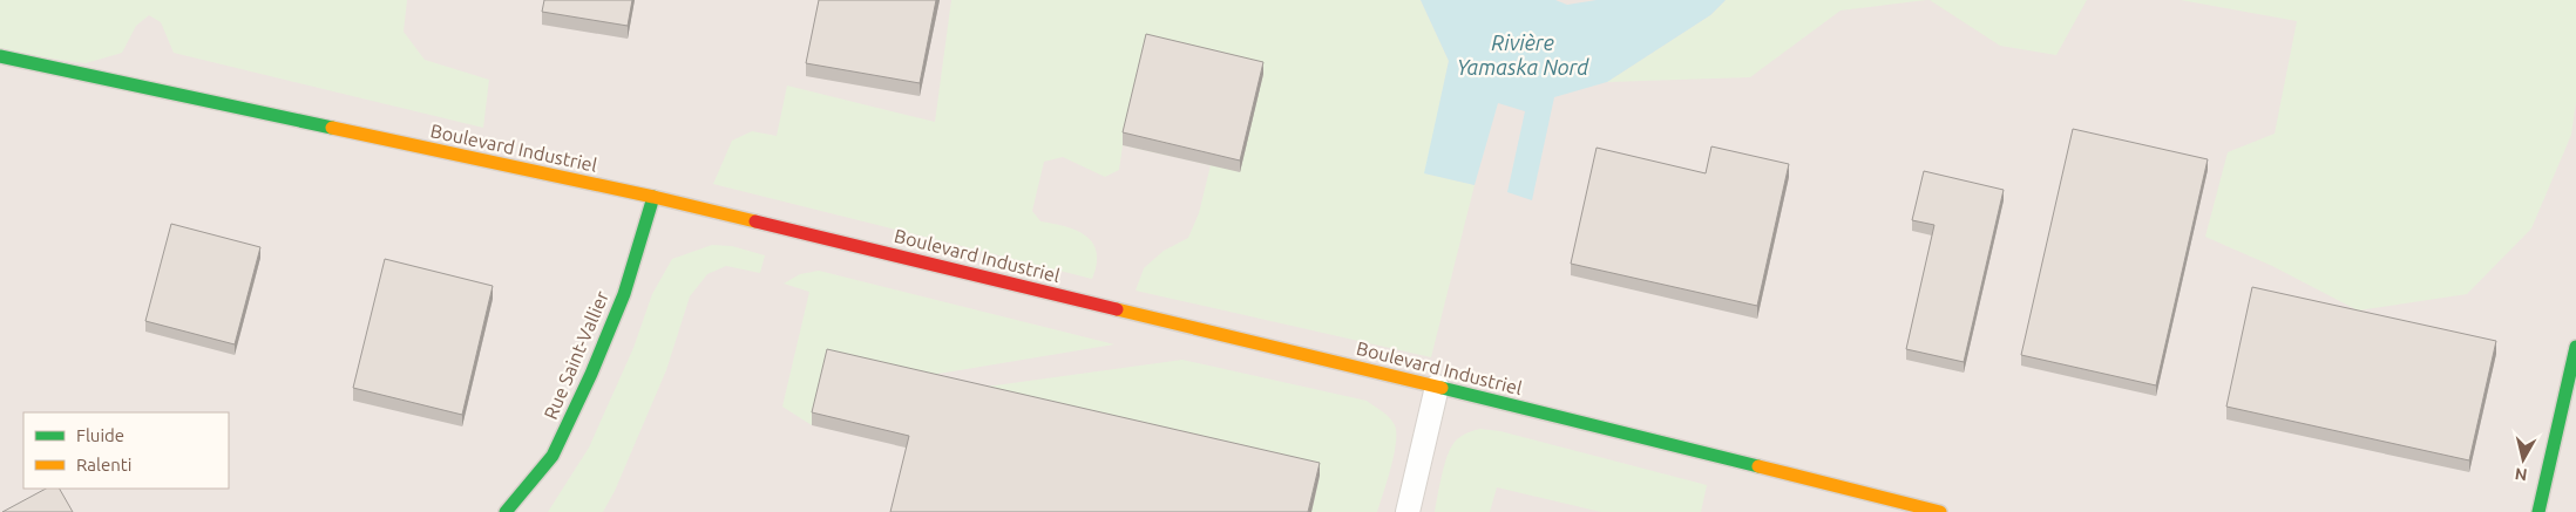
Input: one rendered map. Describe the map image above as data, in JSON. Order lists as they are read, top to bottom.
{
  "streets": {
    "street": ["Boulevard Industriel", "Rue Saint-Vallier"]
  },
  "crossings": [
    ["Boulevard Industriel", "Rue Saint-Vallier"]
  ],
  "water": ["Rivière Yamaska Nord"],
  "legend": ["Fluide", "Ralenti"],
  "north": "bottom"
}
